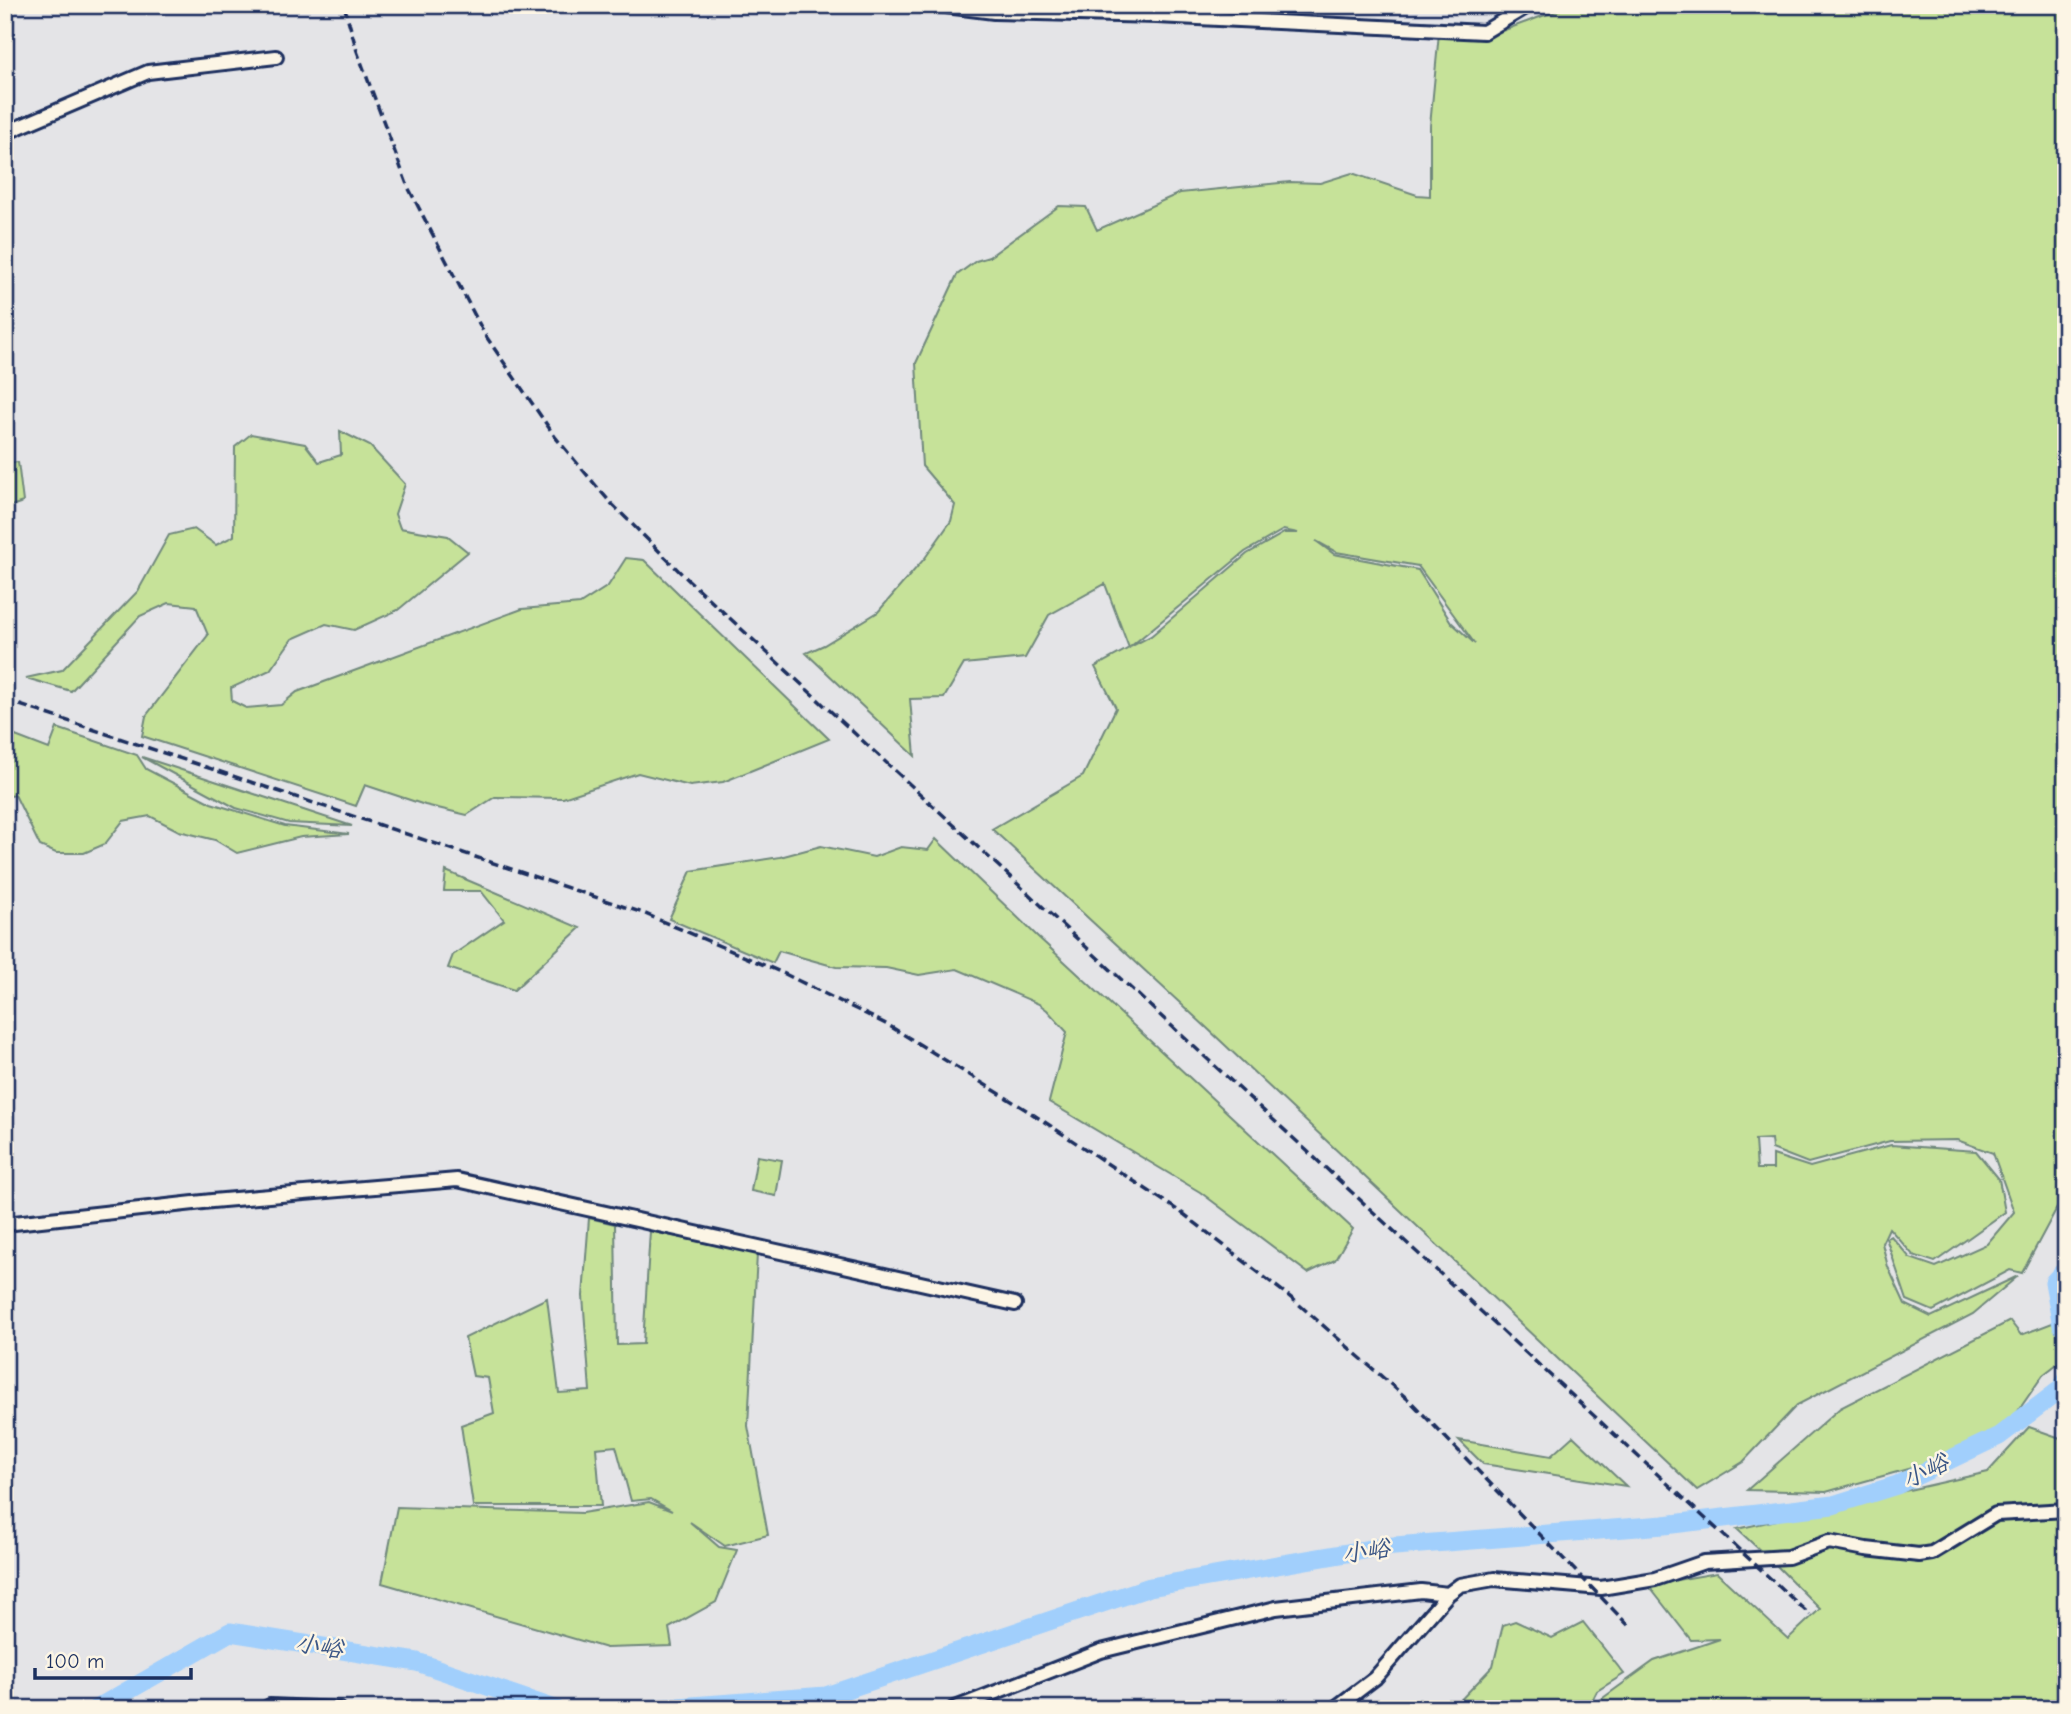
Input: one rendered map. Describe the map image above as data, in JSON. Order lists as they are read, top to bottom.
{
  "water": ["小峪"],
  "scale_bar": "100 m"
}
